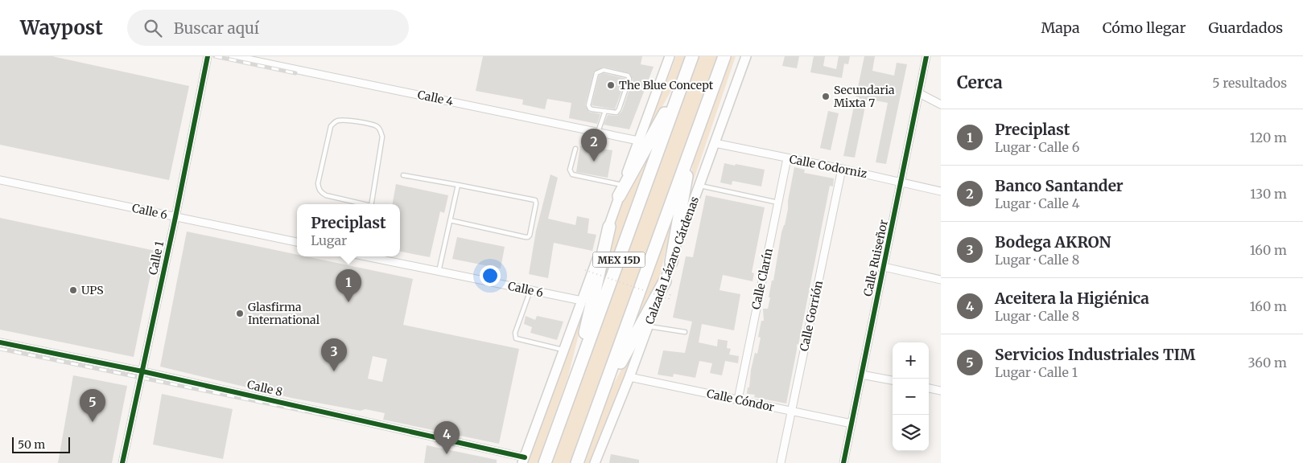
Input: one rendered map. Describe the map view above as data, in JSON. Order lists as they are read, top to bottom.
{
  "streets": {
    "highway": ["MEX 15D", "Calzada Lázaro Cárdenas"],
    "street": [
      "Calle 4",
      "Calle Codorniz",
      "Calle 6",
      "Calle 1",
      "Calle Ruiseñor",
      "Calle Clarín",
      "Calle Gorrión",
      "Calle 8",
      "Calle Cóndor"
    ]
  },
  "crossings": [
    ["Calle Codorniz", "Calle Ruiseñor"],
    ["Calle Codorniz", "Calzada Lázaro Cárdenas"],
    ["Calle Codorniz", "Calle Clarín"],
    ["Calle Codorniz", "Calle Gorrión"],
    ["Calle 6", "Calle 1"],
    ["Calle 1", "Calle 8"],
    ["Calle Ruiseñor", "Calle Cóndor"],
    ["Calzada Lázaro Cárdenas", "Calle Cóndor"],
    ["Calle Clarín", "Calle Cóndor"],
    ["Calle Gorrión", "Calle Cóndor"]
  ],
  "places": [
    "The Blue Concept",
    "Secundaria Mixta 7",
    "UPS",
    "Glasfirma International"
  ],
  "scale_bar": "50 m",
  "page": {
    "header": "Waypost",
    "search": "Buscar aquí",
    "nav": ["Mapa", "Cómo llegar", "Guardados"],
    "heading": ["Cerca", "5 resultados"],
    "list": [
      {
        "mark": "1",
        "name": "Preciplast",
        "note": "Lugar · Calle 6",
        "value": "120 m"
      },
      {
        "mark": "2",
        "name": "Banco Santander",
        "note": "Lugar · Calle 4",
        "value": "130 m"
      },
      {
        "mark": "3",
        "name": "Bodega AKRON",
        "note": "Lugar · Calle 8",
        "value": "160 m"
      },
      {
        "mark": "4",
        "name": "Aceitera la Higiénica",
        "note": "Lugar · Calle 8",
        "value": "160 m"
      },
      {
        "mark": "5",
        "name": "Servicios Industriales TIM",
        "note": "Lugar · Calle 1",
        "value": "360 m"
      }
    ],
    "pins": [
      "2",
      "1",
      "3",
      "5",
      "4"
    ],
    "popup": ["Preciplast", "Lugar"],
    "map_buttons": ["+", "−"],
    "scale": "50 m"
  }
}
